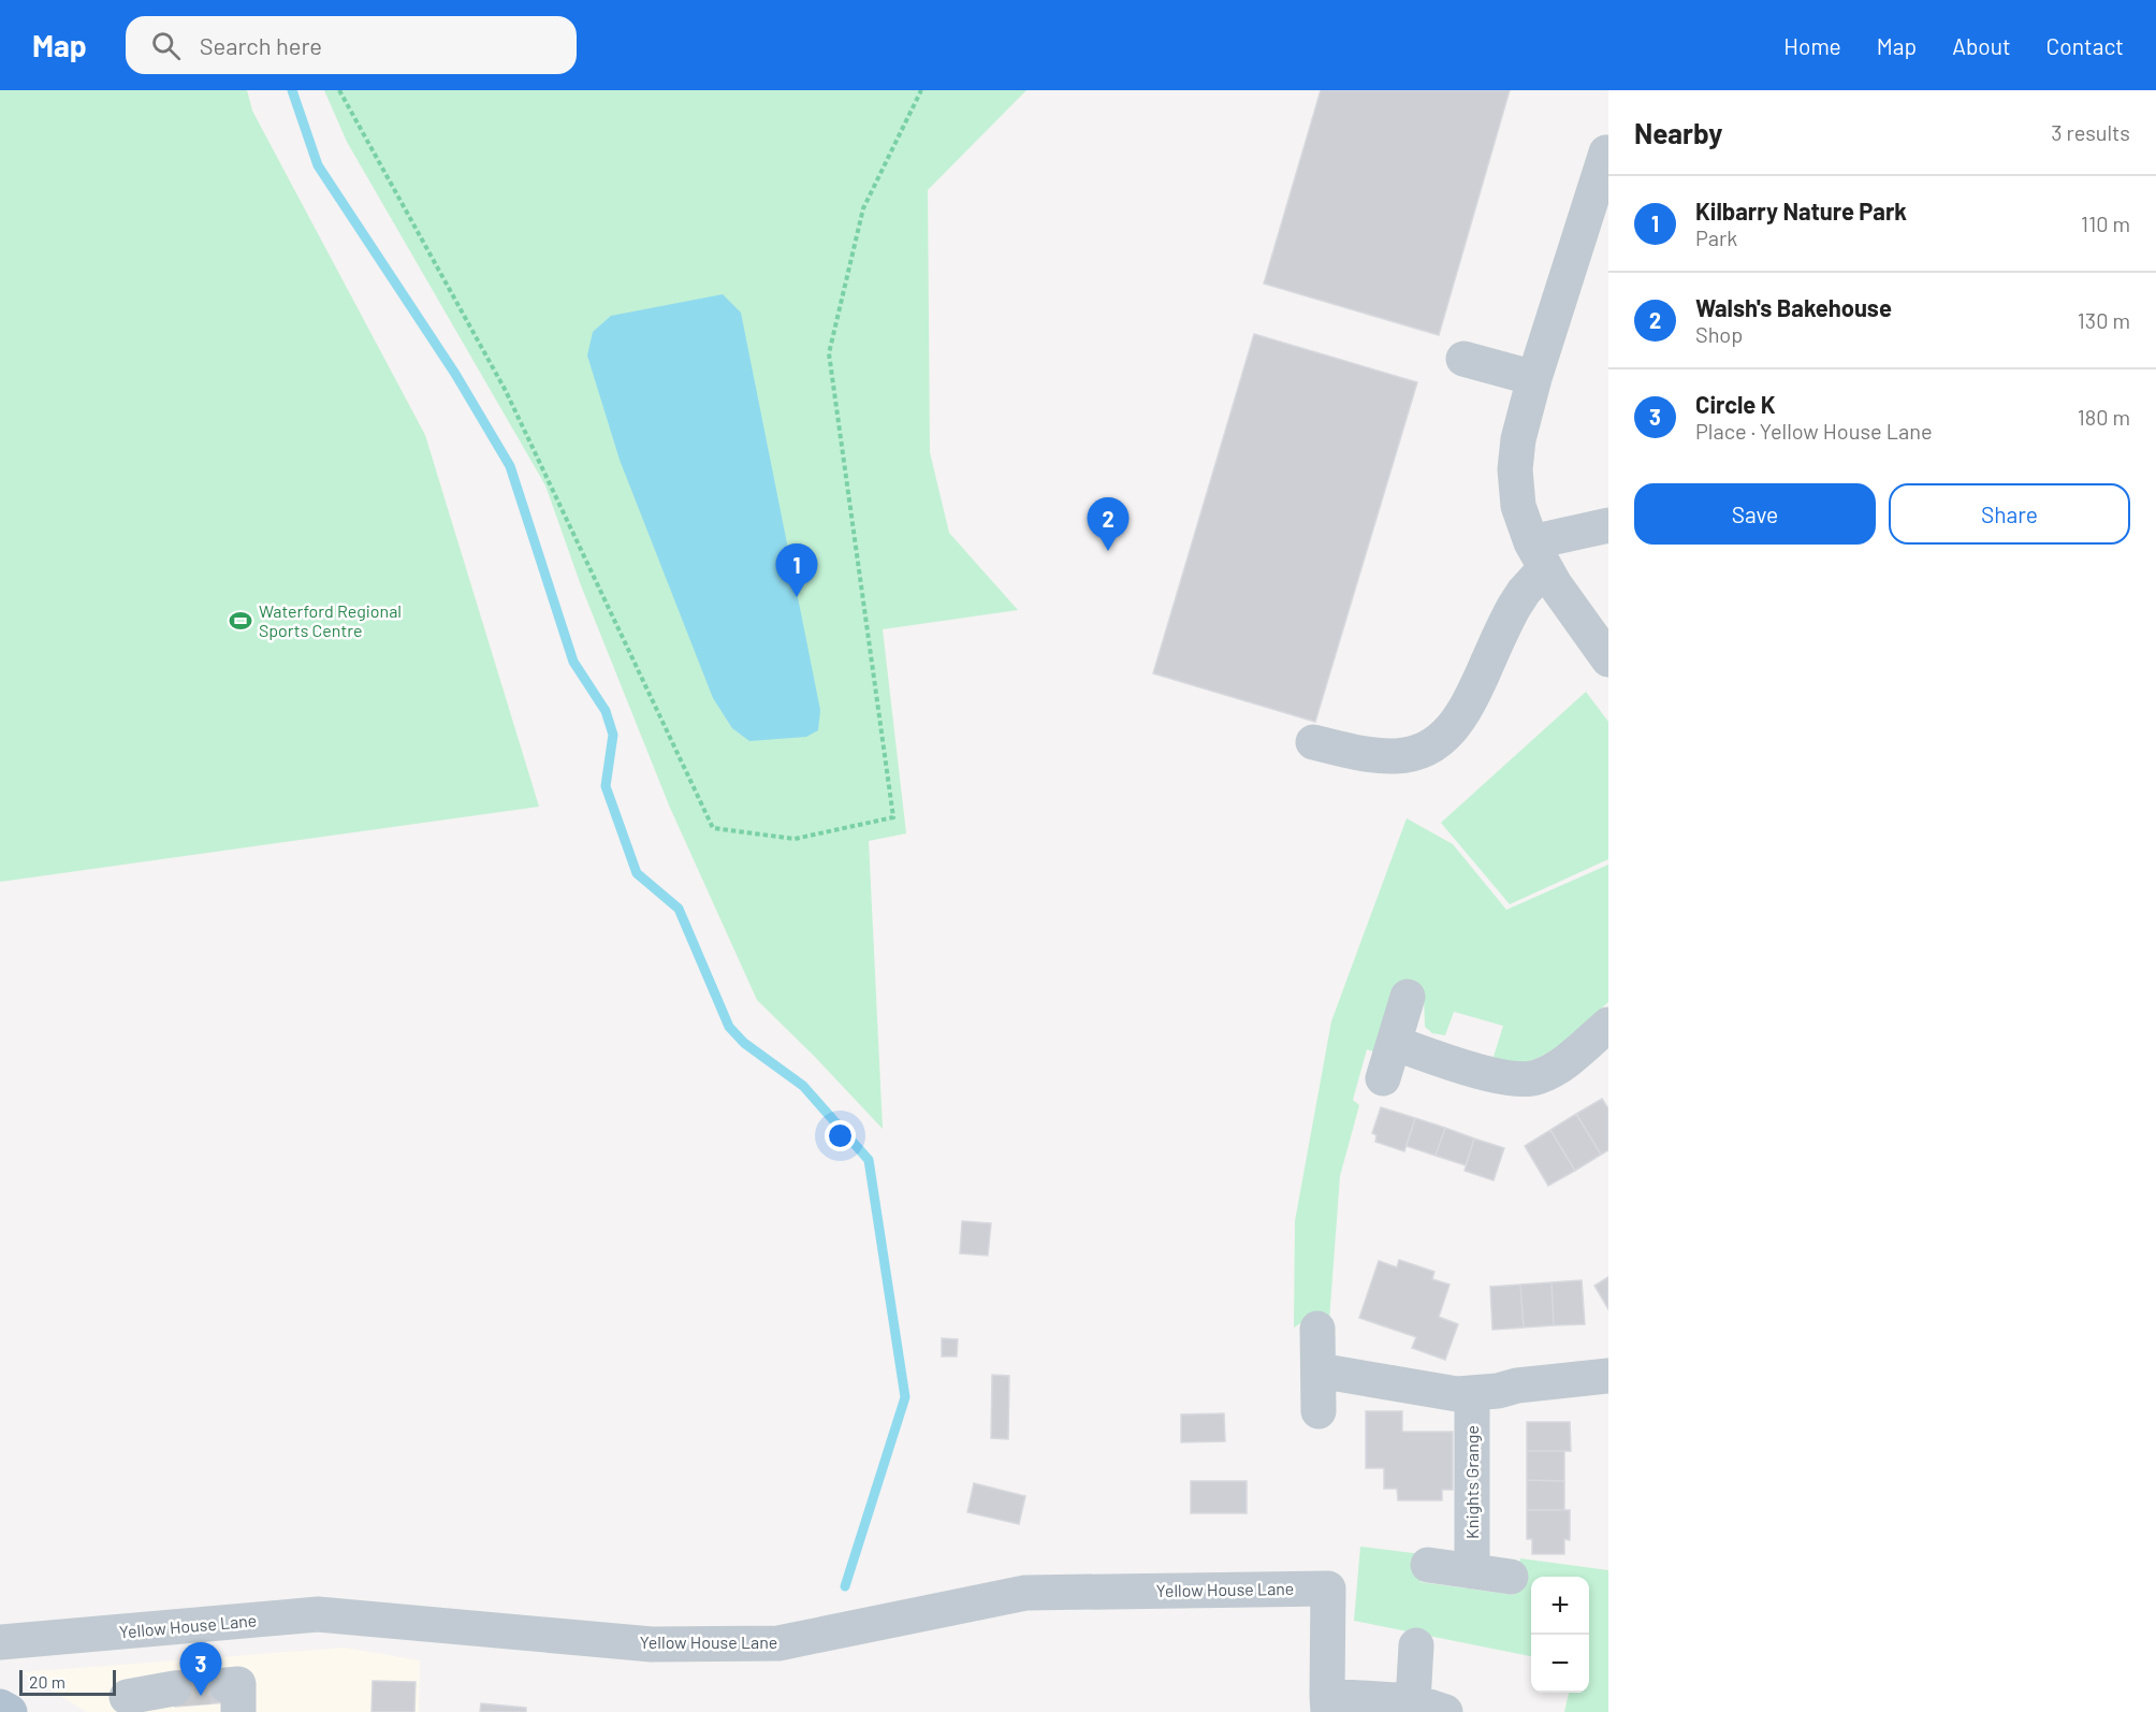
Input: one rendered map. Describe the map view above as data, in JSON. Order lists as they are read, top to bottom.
{
  "streets": {
    "street": ["Knights Grange", "Yellow House Lane"]
  },
  "places": {
    "sports": ["Waterford Regional Sports Centre"]
  },
  "scale_bar": "20 m",
  "page": {
    "header": "Map",
    "search": "Search here",
    "nav": [
      "Home",
      "Map",
      "About",
      "Contact"
    ],
    "heading": ["Nearby", "3 results"],
    "list": [
      {
        "mark": "1",
        "name": "Kilbarry Nature Park",
        "note": "Park",
        "value": "110 m"
      },
      {
        "mark": "2",
        "name": "Walsh's Bakehouse",
        "note": "Shop",
        "value": "130 m"
      },
      {
        "mark": "3",
        "name": "Circle K",
        "note": "Place · Yellow House Lane",
        "value": "180 m"
      }
    ],
    "buttons": ["Save", "Share"],
    "pins": ["2", "1", "3"],
    "map_buttons": ["+", "−"],
    "scale": "20 m"
  }
}
